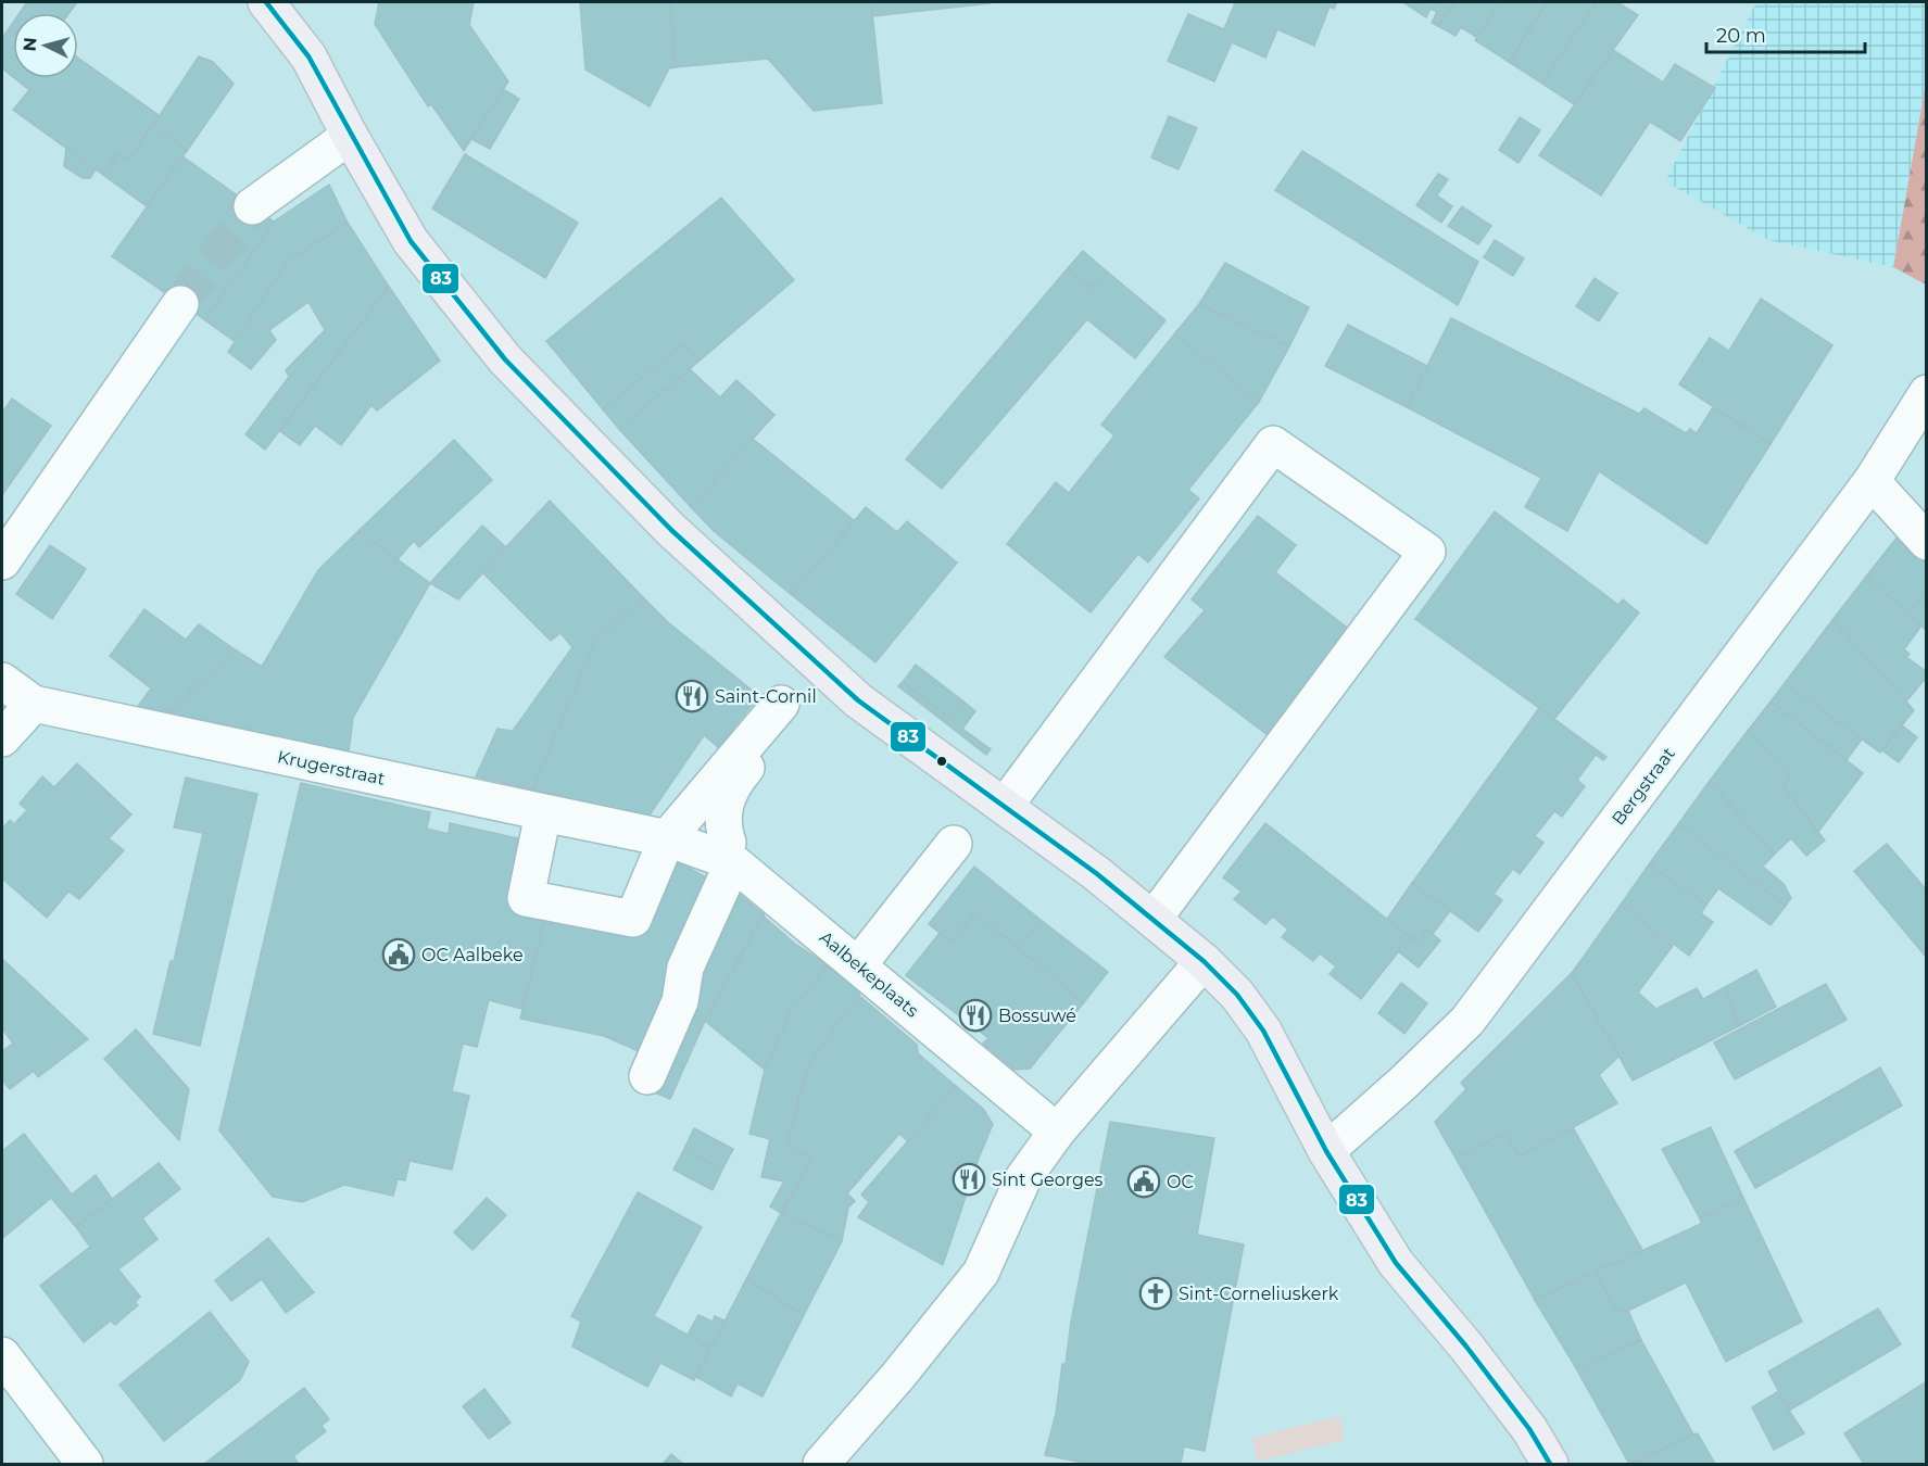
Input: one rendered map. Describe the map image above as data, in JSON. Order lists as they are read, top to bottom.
{
  "streets": {
    "street": ["Krugerstraat", "Bergstraat", "Aalbekeplaats"]
  },
  "crossings": [
    ["Krugerstraat", "Aalbekeplaats"]
  ],
  "places": {
    "restaurant": ["Saint-Cornil", "Bossuwé", "Sint Georges"],
    "public building": ["OC Aalbeke", "OC"],
    "church": ["Sint-Corneliuskerk"]
  },
  "lines": ["transit line 83"],
  "scale_bar": "20 m",
  "north": "left"
}
